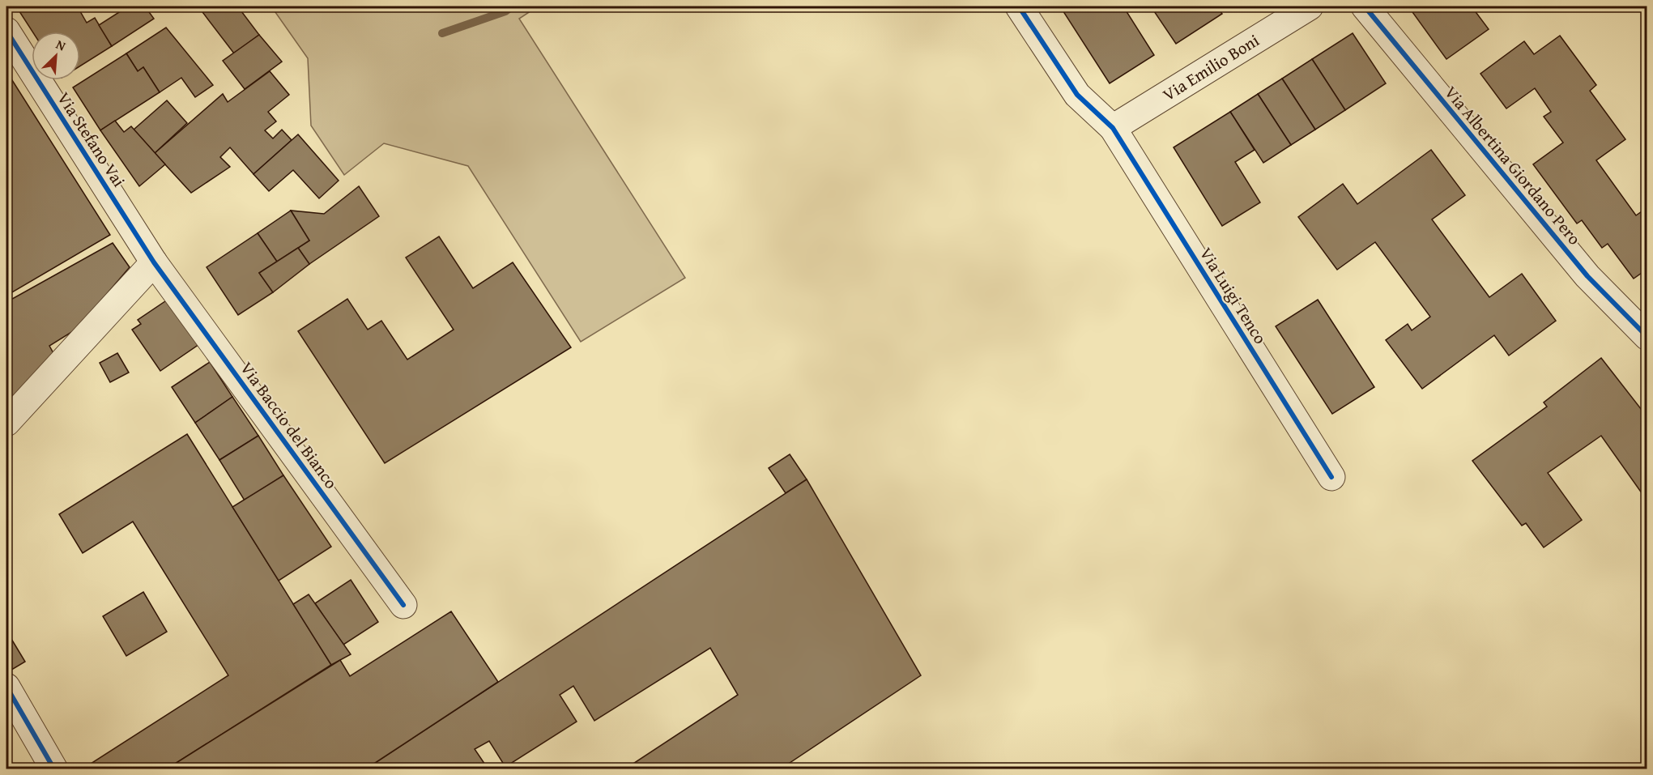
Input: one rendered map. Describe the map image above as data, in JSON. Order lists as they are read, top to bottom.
{
  "streets": {
    "street": [
      "Via Emilio Boni",
      "Via Stefano Vai",
      "Via Albertina Giordano Pero",
      "Via Luigi Tenco",
      "Via Baccio del Bianco"
    ]
  },
  "crossings": [
    ["Via Emilio Boni", "Via Luigi Tenco"],
    ["Via Stefano Vai", "Via Baccio del Bianco"]
  ],
  "north": "top right"
}
